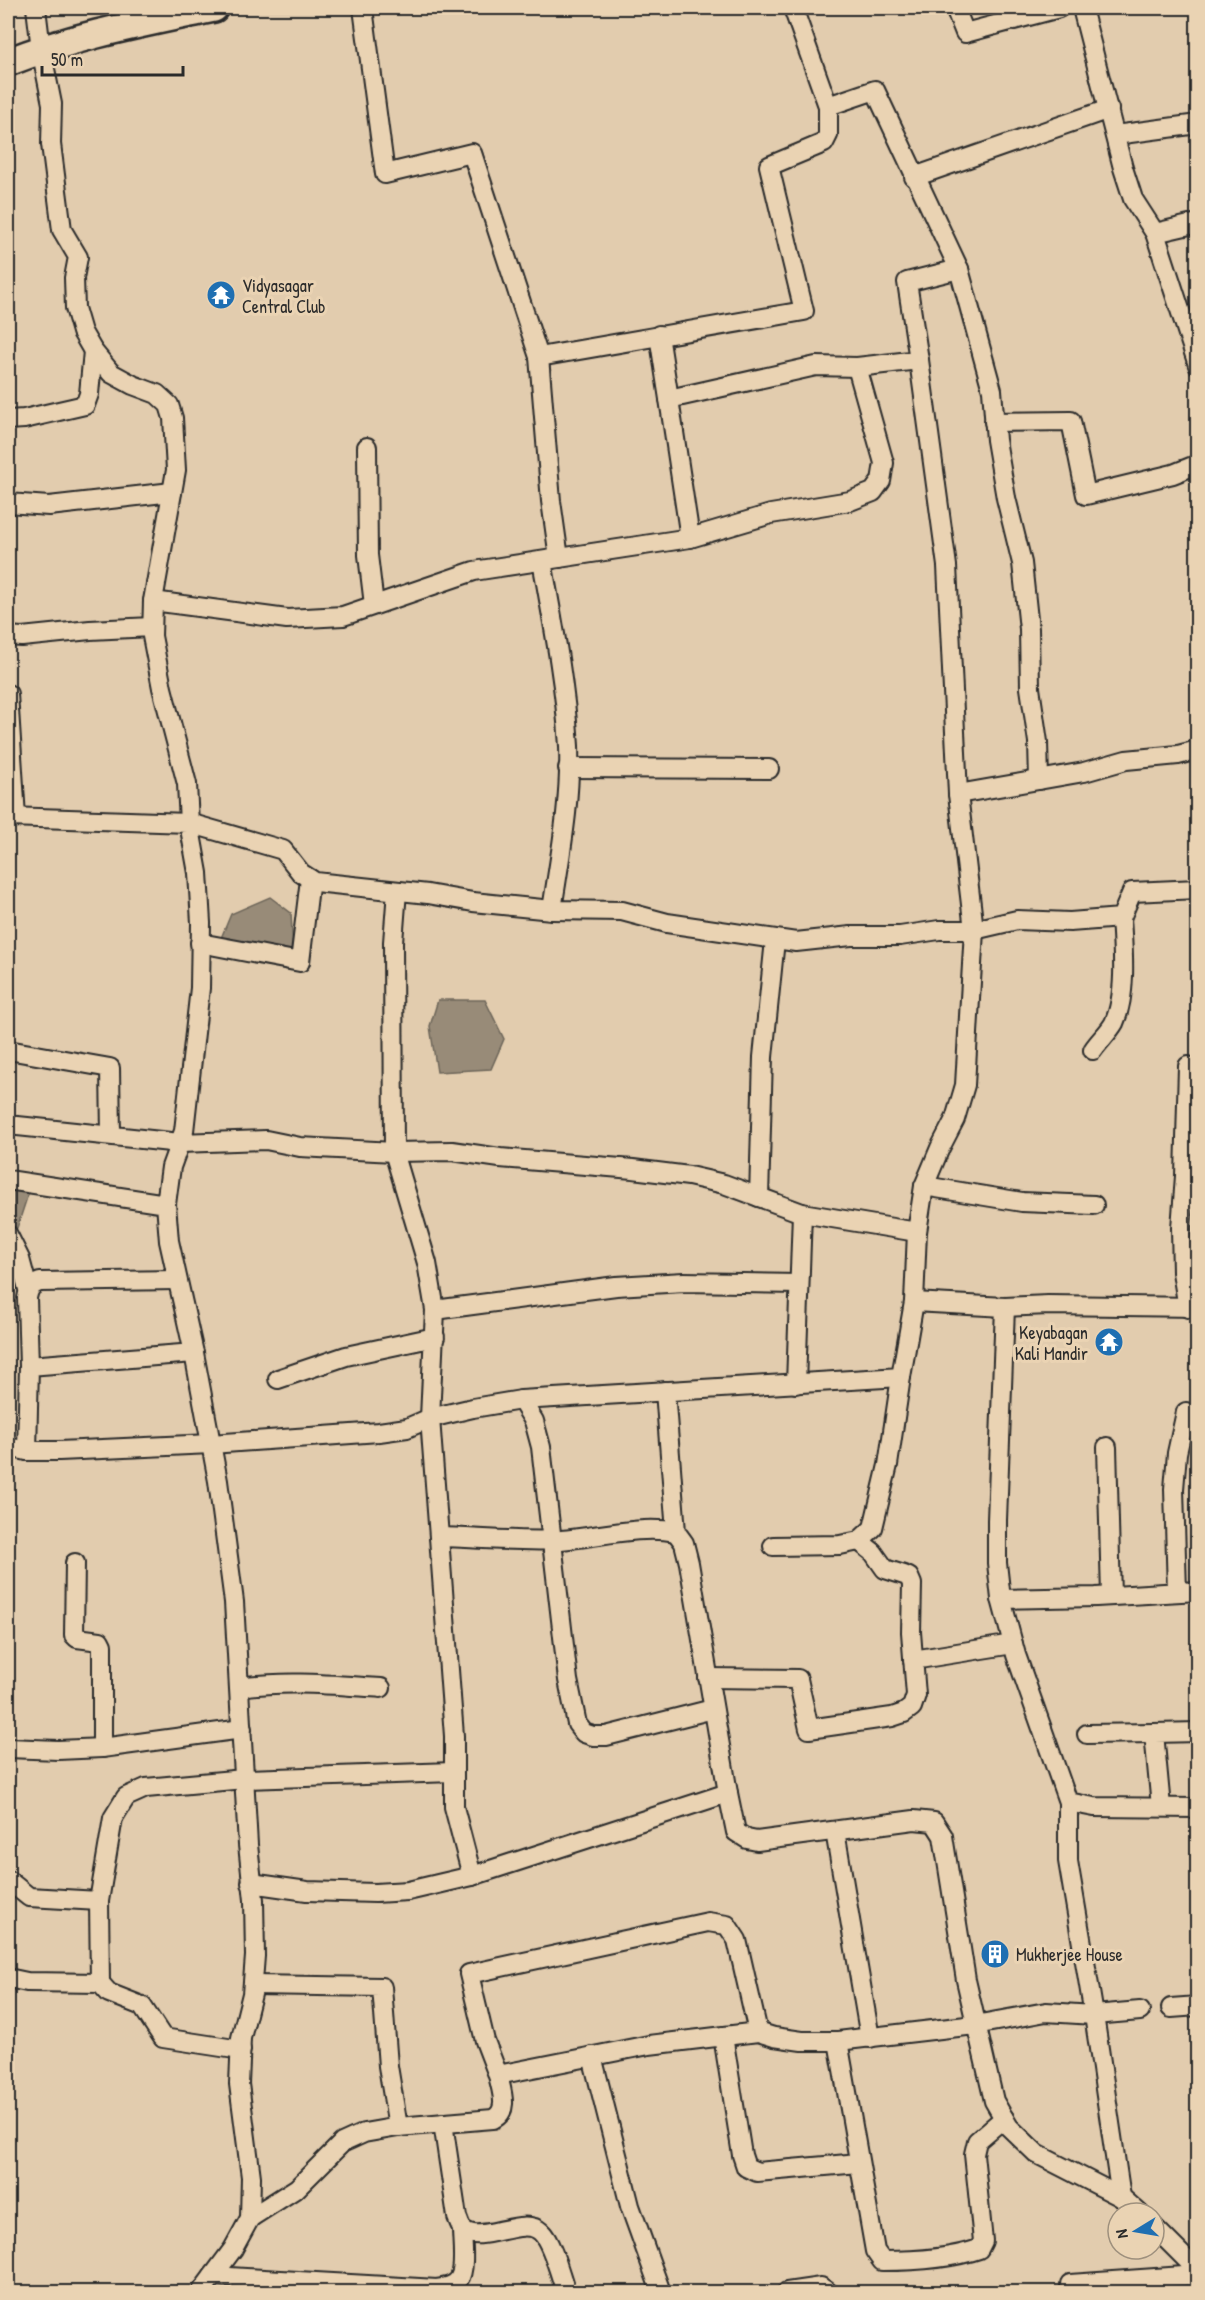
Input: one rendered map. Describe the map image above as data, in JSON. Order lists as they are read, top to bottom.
{
  "places": {
    "temple": ["Vidyasagar Central Club", "Keyabagan Kali Mandir"],
    "building": ["Mukherjee House"]
  },
  "scale_bar": "50 m",
  "north": "left"
}
